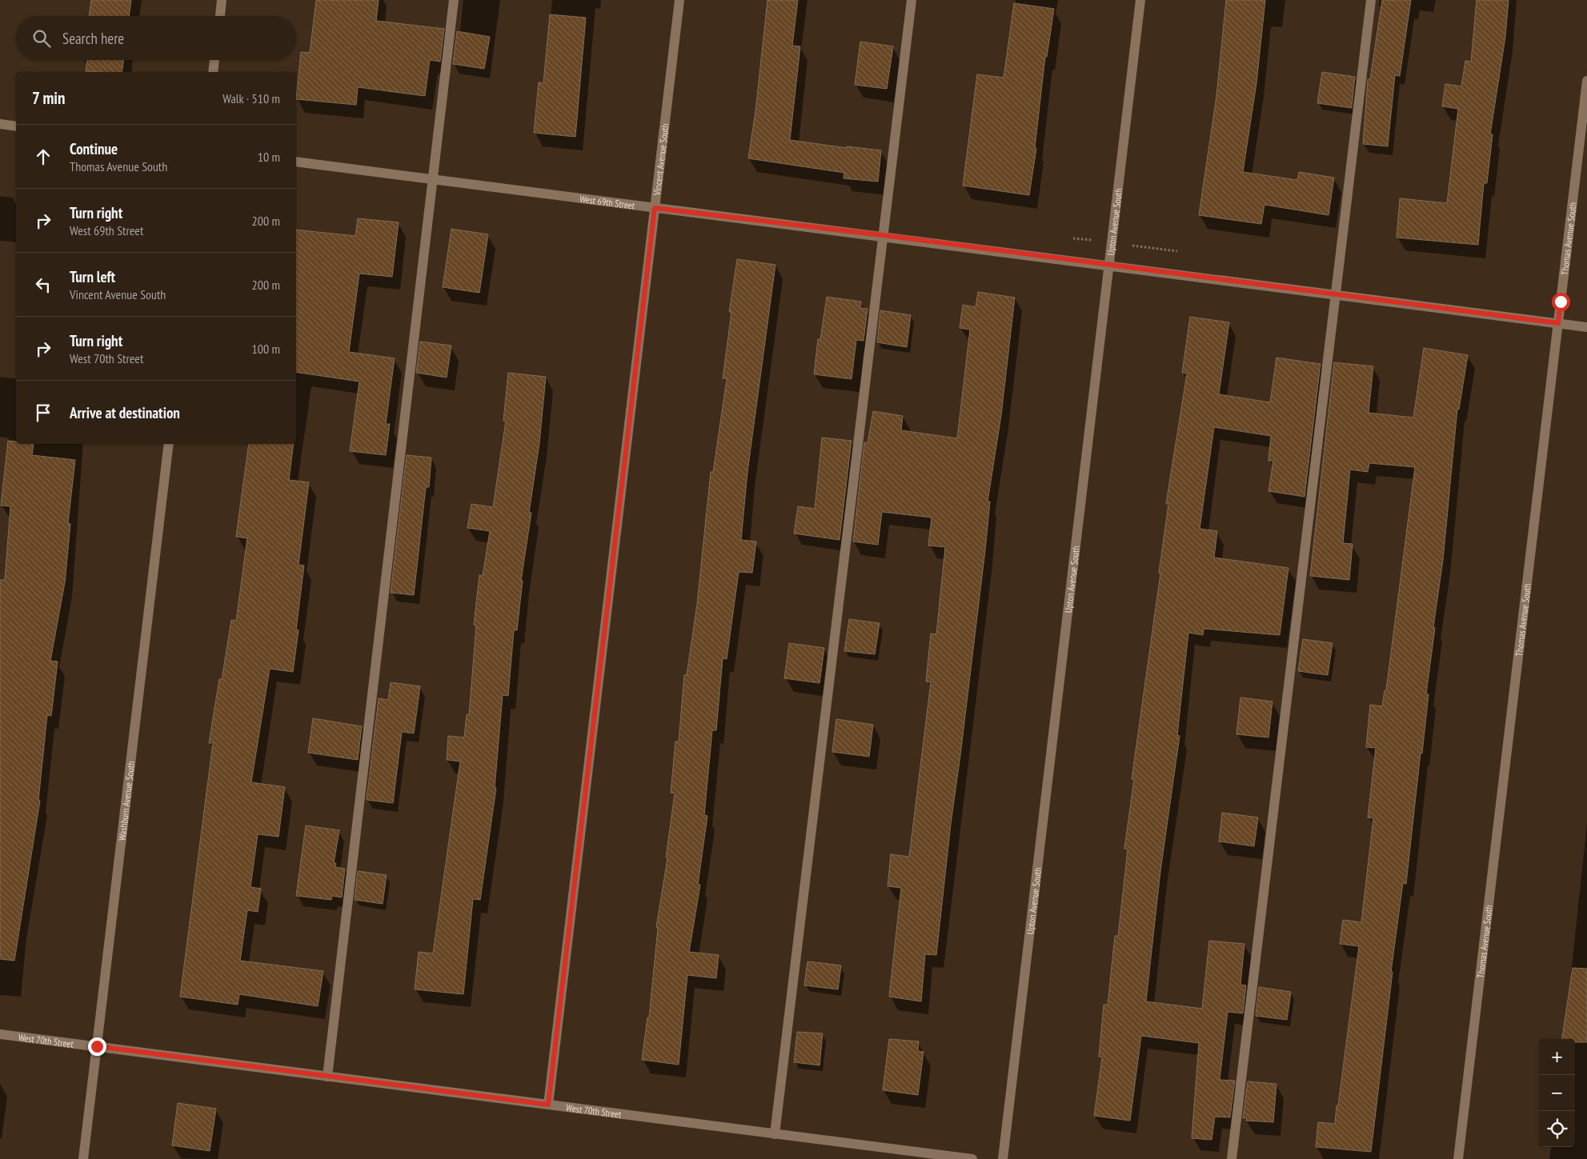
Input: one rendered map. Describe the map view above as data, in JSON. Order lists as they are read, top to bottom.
{
  "streets": {
    "street": [
      "Vincent Avenue South",
      "West 69th Street",
      "Upton Avenue South",
      "Thomas Avenue South",
      "Washburn Avenue South",
      "West 70th Street"
    ]
  },
  "crossings": [
    ["Vincent Avenue South", "West 69th Street"],
    ["Vincent Avenue South", "West 70th Street"],
    ["West 69th Street", "Upton Avenue South"],
    ["West 69th Street", "Thomas Avenue South"],
    ["Washburn Avenue South", "West 70th Street"]
  ],
  "page": {
    "search": "Search here",
    "heading": ["7 min", "Walk · 510 m"],
    "list": [
      ["Continue", "Thomas Avenue South", "10 m"],
      ["Turn right", "West 69th Street", "200 m"],
      ["Turn left", "Vincent Avenue South", "200 m"],
      ["Turn right", "West 70th Street", "100 m"],
      "Arrive at destination"
    ],
    "map_buttons": ["+", "−"]
  }
}
